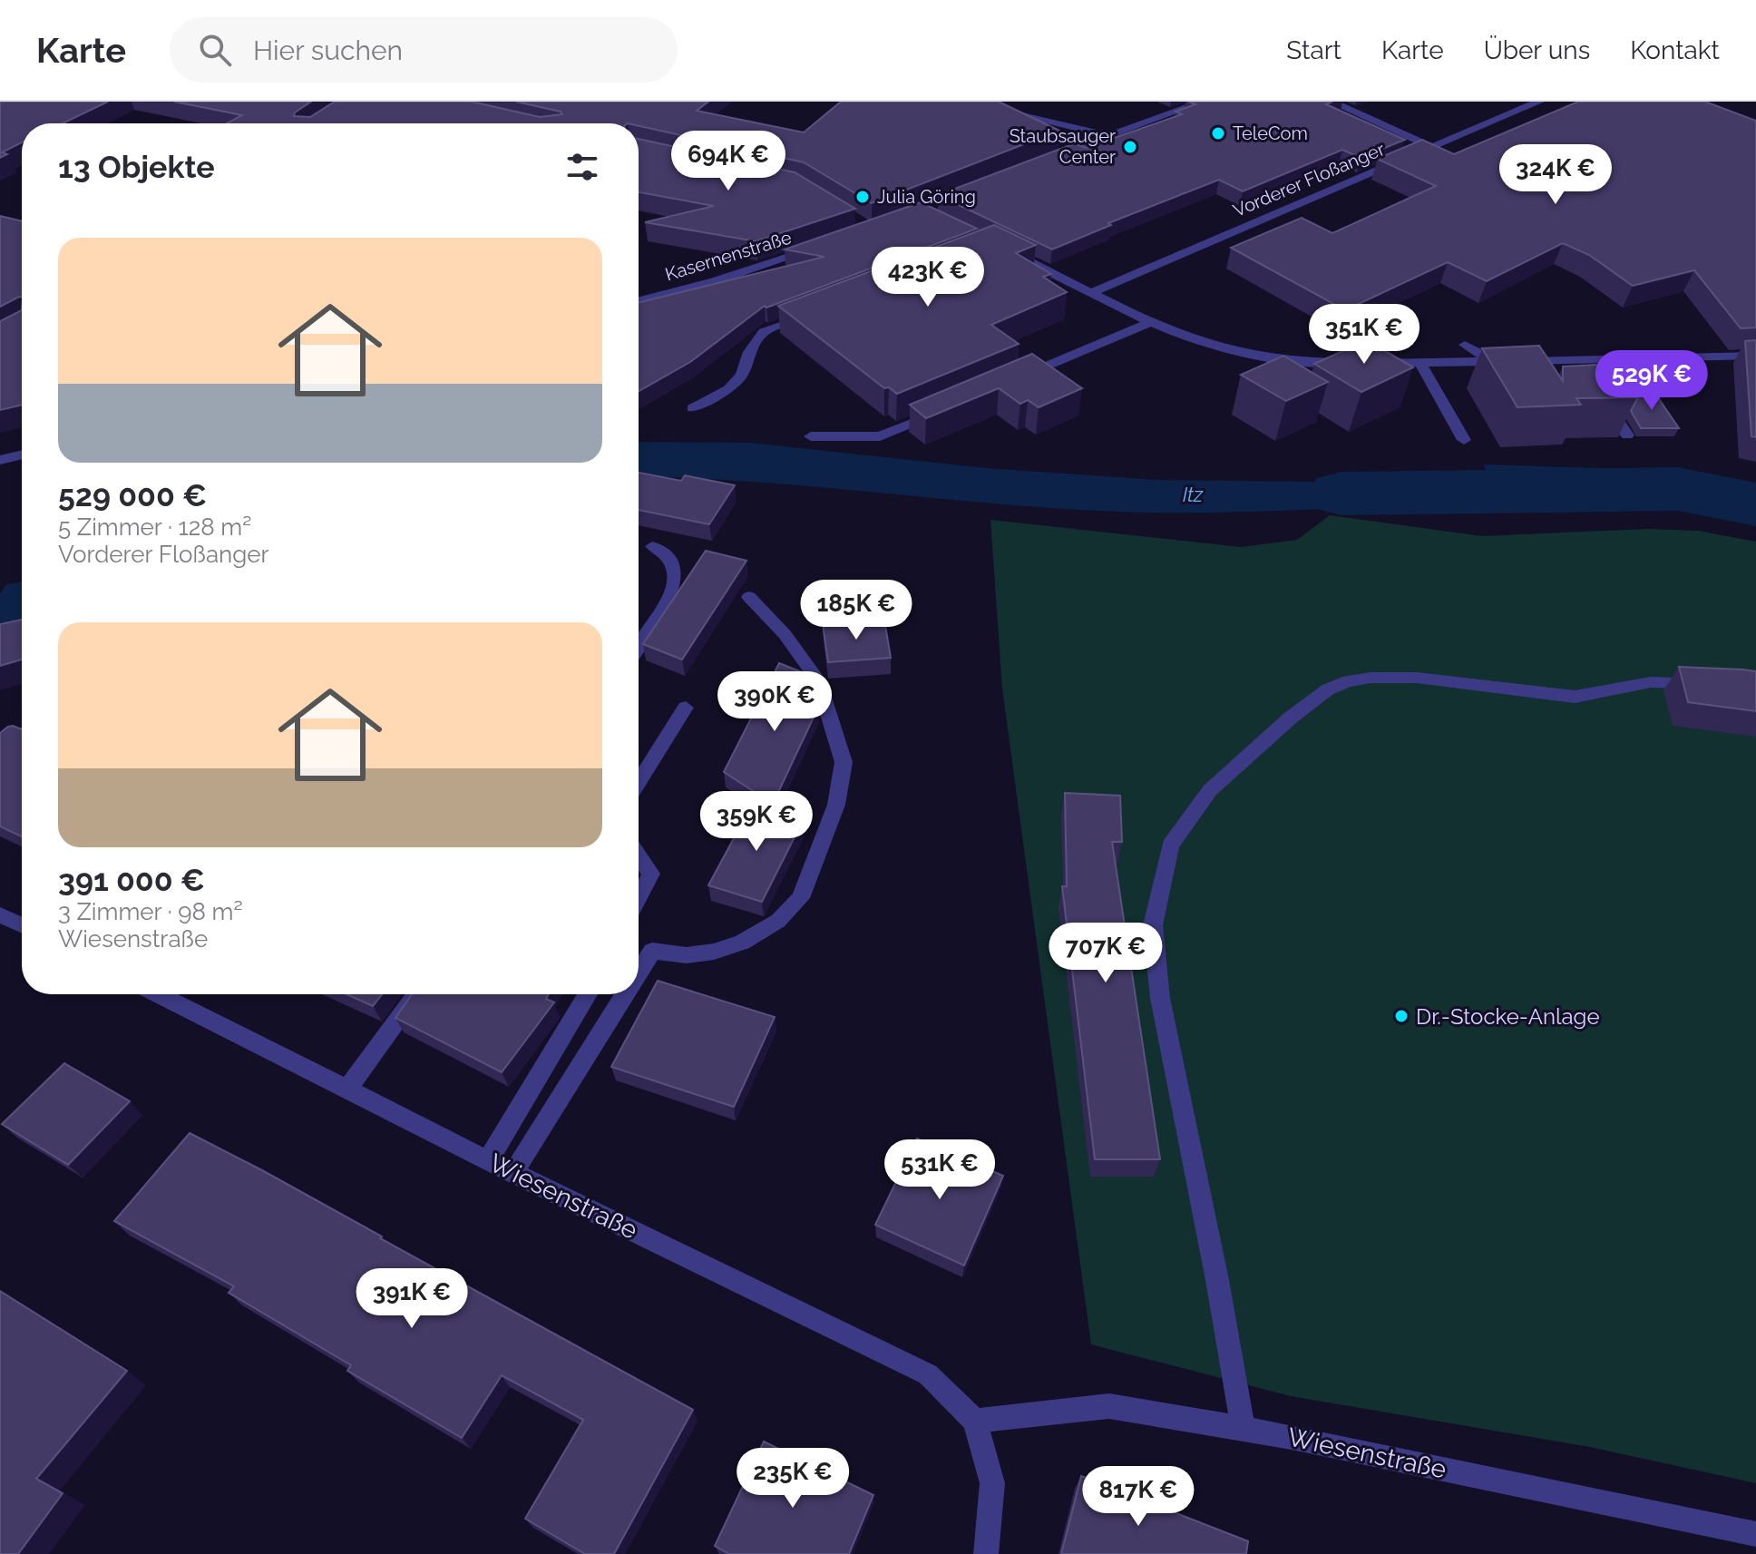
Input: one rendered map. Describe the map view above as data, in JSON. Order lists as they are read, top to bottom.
{
  "streets": {
    "street": ["Vorderer Floßanger", "Kasernenstraße", "Wiesenstraße"]
  },
  "water": ["Itz"],
  "places": [
    "TeleCom",
    "Staubsauger Center",
    "Julia Göring",
    "Dr.-Stocke-Anlage"
  ],
  "page": {
    "header": "Karte",
    "search": "Hier suchen",
    "nav": [
      "Start",
      "Karte",
      "Über uns",
      "Kontakt"
    ],
    "heading": "13 Objekte",
    "price": [
      "694K €",
      "324K €",
      "423K €",
      "351K €",
      "529K €",
      "185K €",
      "390K €",
      "359K €",
      "707K €",
      "531K €",
      "391K €",
      "235K €",
      "817K €"
    ],
    "list": [
      {
        "name": "529 000 €",
        "note": "5 Zimmer · 128 m² · Vorderer Floßanger"
      },
      {
        "name": "391 000 €",
        "note": "3 Zimmer · 98 m² · Wiesenstraße"
      }
    ]
  }
}
